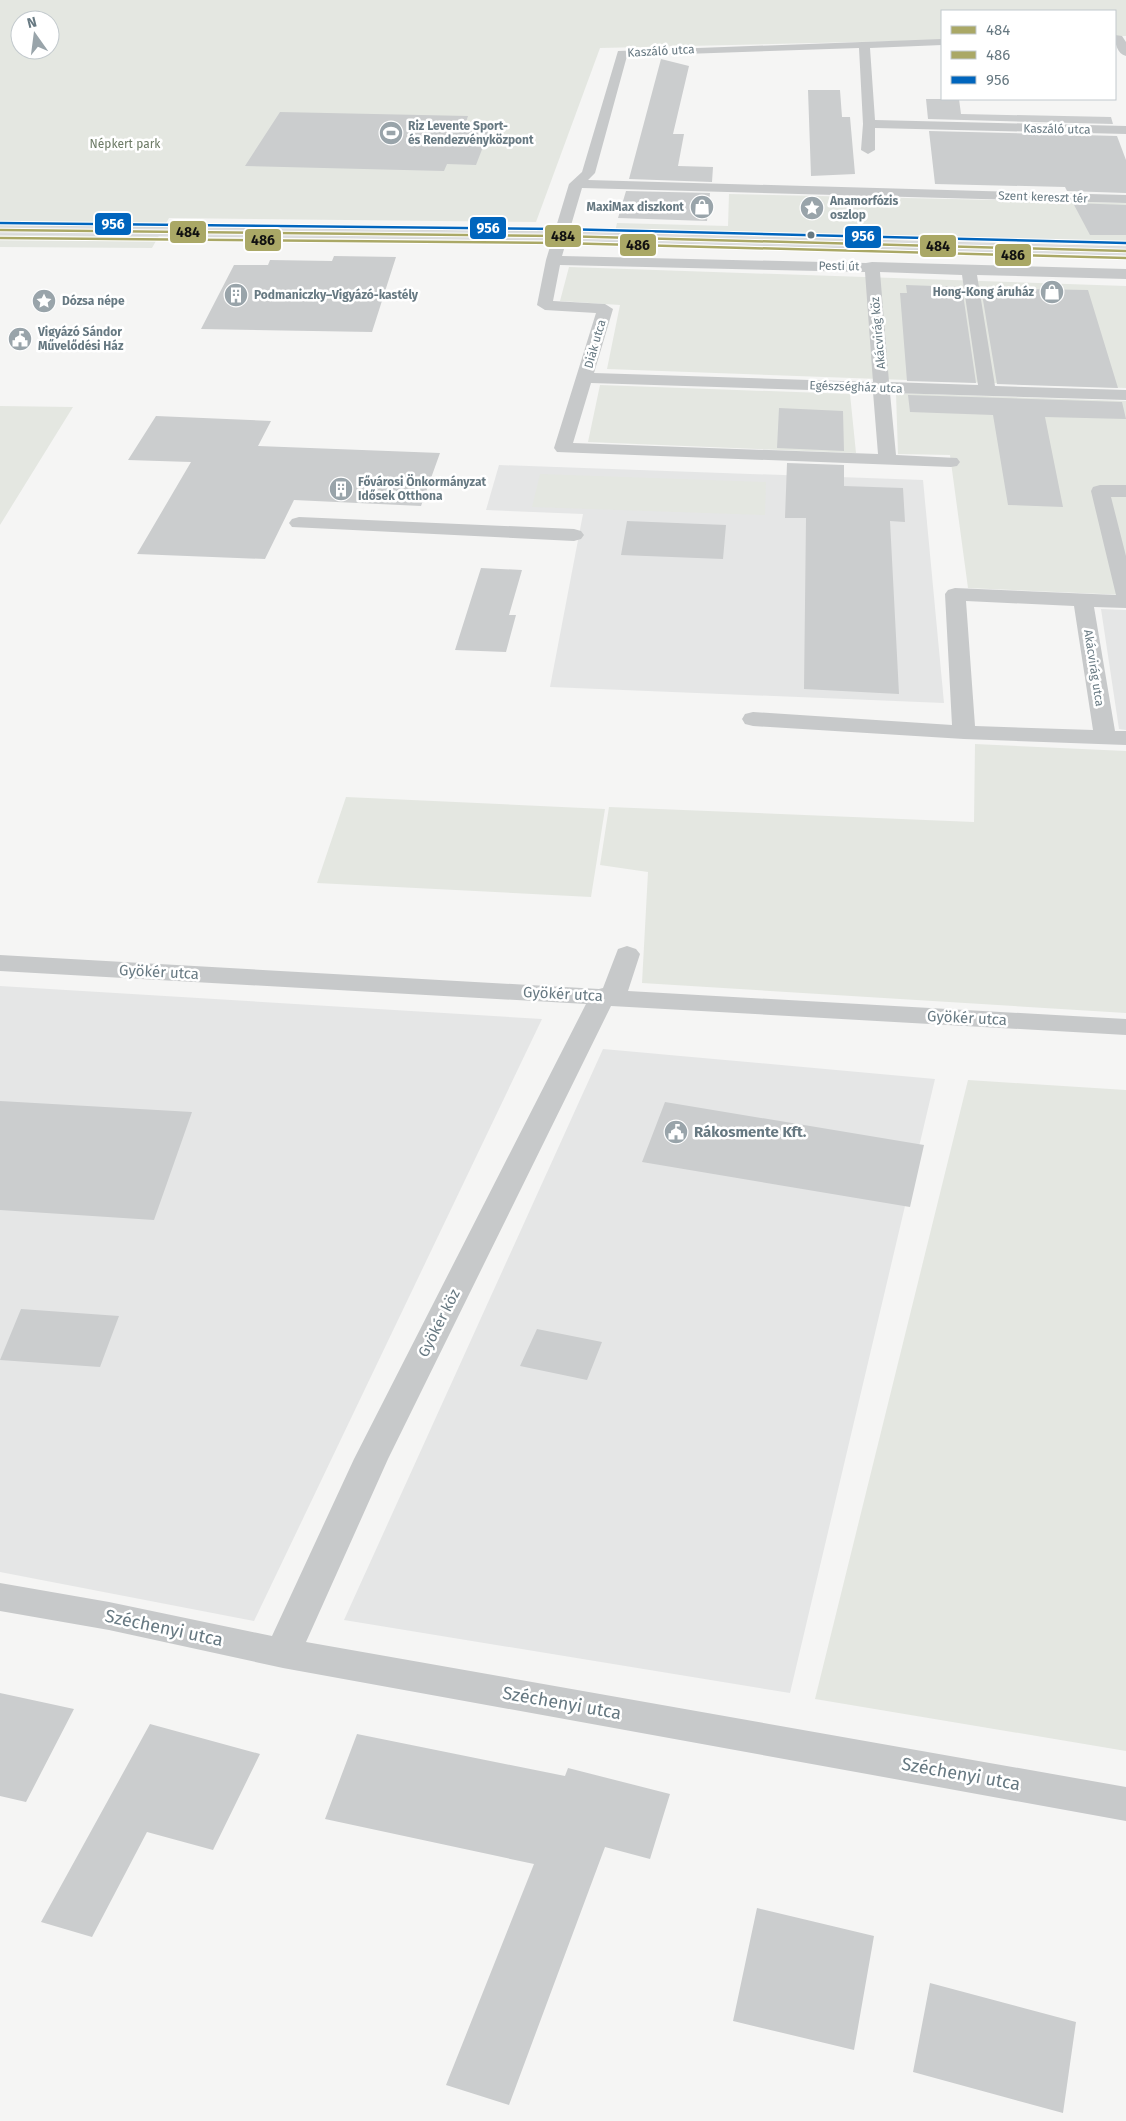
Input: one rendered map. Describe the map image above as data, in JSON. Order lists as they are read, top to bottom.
{
  "streets": {
    "main road": ["Pesti út"],
    "street": [
      "Kaszáló utca",
      "Szent kereszt tér",
      "Akácvirág köz",
      "Diák utca",
      "Egészségház utca",
      "Akácvirág utca",
      "Gyökér utca",
      "Gyökér köz",
      "Széchenyi utca"
    ]
  },
  "crossings": [
    ["Kaszáló utca", "Szent kereszt tér"],
    ["Kaszáló utca", "Pesti út"],
    ["Kaszáló utca", "Diák utca"],
    ["Pesti út", "Akácvirág köz"],
    ["Pesti út", "Diák utca"],
    ["Akácvirág köz", "Diák utca"],
    ["Akácvirág köz", "Egészségház utca"],
    ["Diák utca", "Egészségház utca"],
    ["Gyökér utca", "Gyökér köz"],
    ["Gyökér köz", "Széchenyi utca"]
  ],
  "parks": ["Népkert park"],
  "places": {
    "sports": ["Riz Levente Sport- és Rendezvényközpont"],
    "shop": ["MaxiMax diszkont", "Hong-Kong áruház"],
    "place": ["Anamorfózis oszlop", "Dózsa népe"],
    "building": ["Podmaniczky–Vigyázó-kastély", "Fővárosi Önkormányzat Idősek Otthona"],
    "public building": ["Vigyázó Sándor Művelődési Ház", "Rákosmente Kft."]
  },
  "lines": ["transit line 956", "transit line 484", "transit line 486"],
  "legend": ["484", "486", "956"],
  "north": "top"
}
